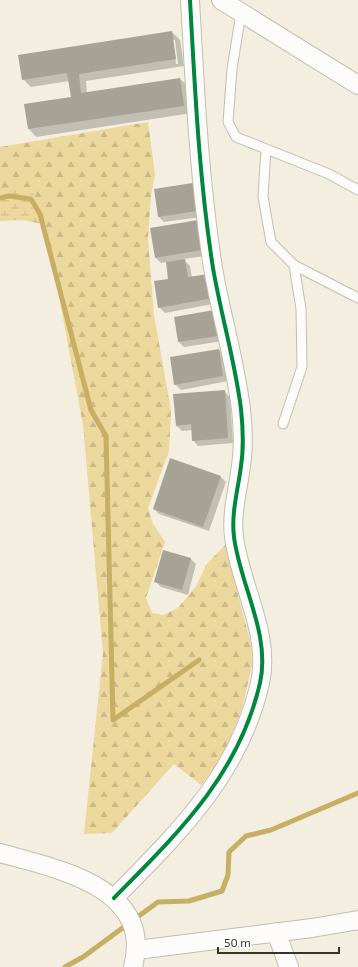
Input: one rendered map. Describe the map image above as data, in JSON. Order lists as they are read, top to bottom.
{
  "scale_bar": "50 m"
}
